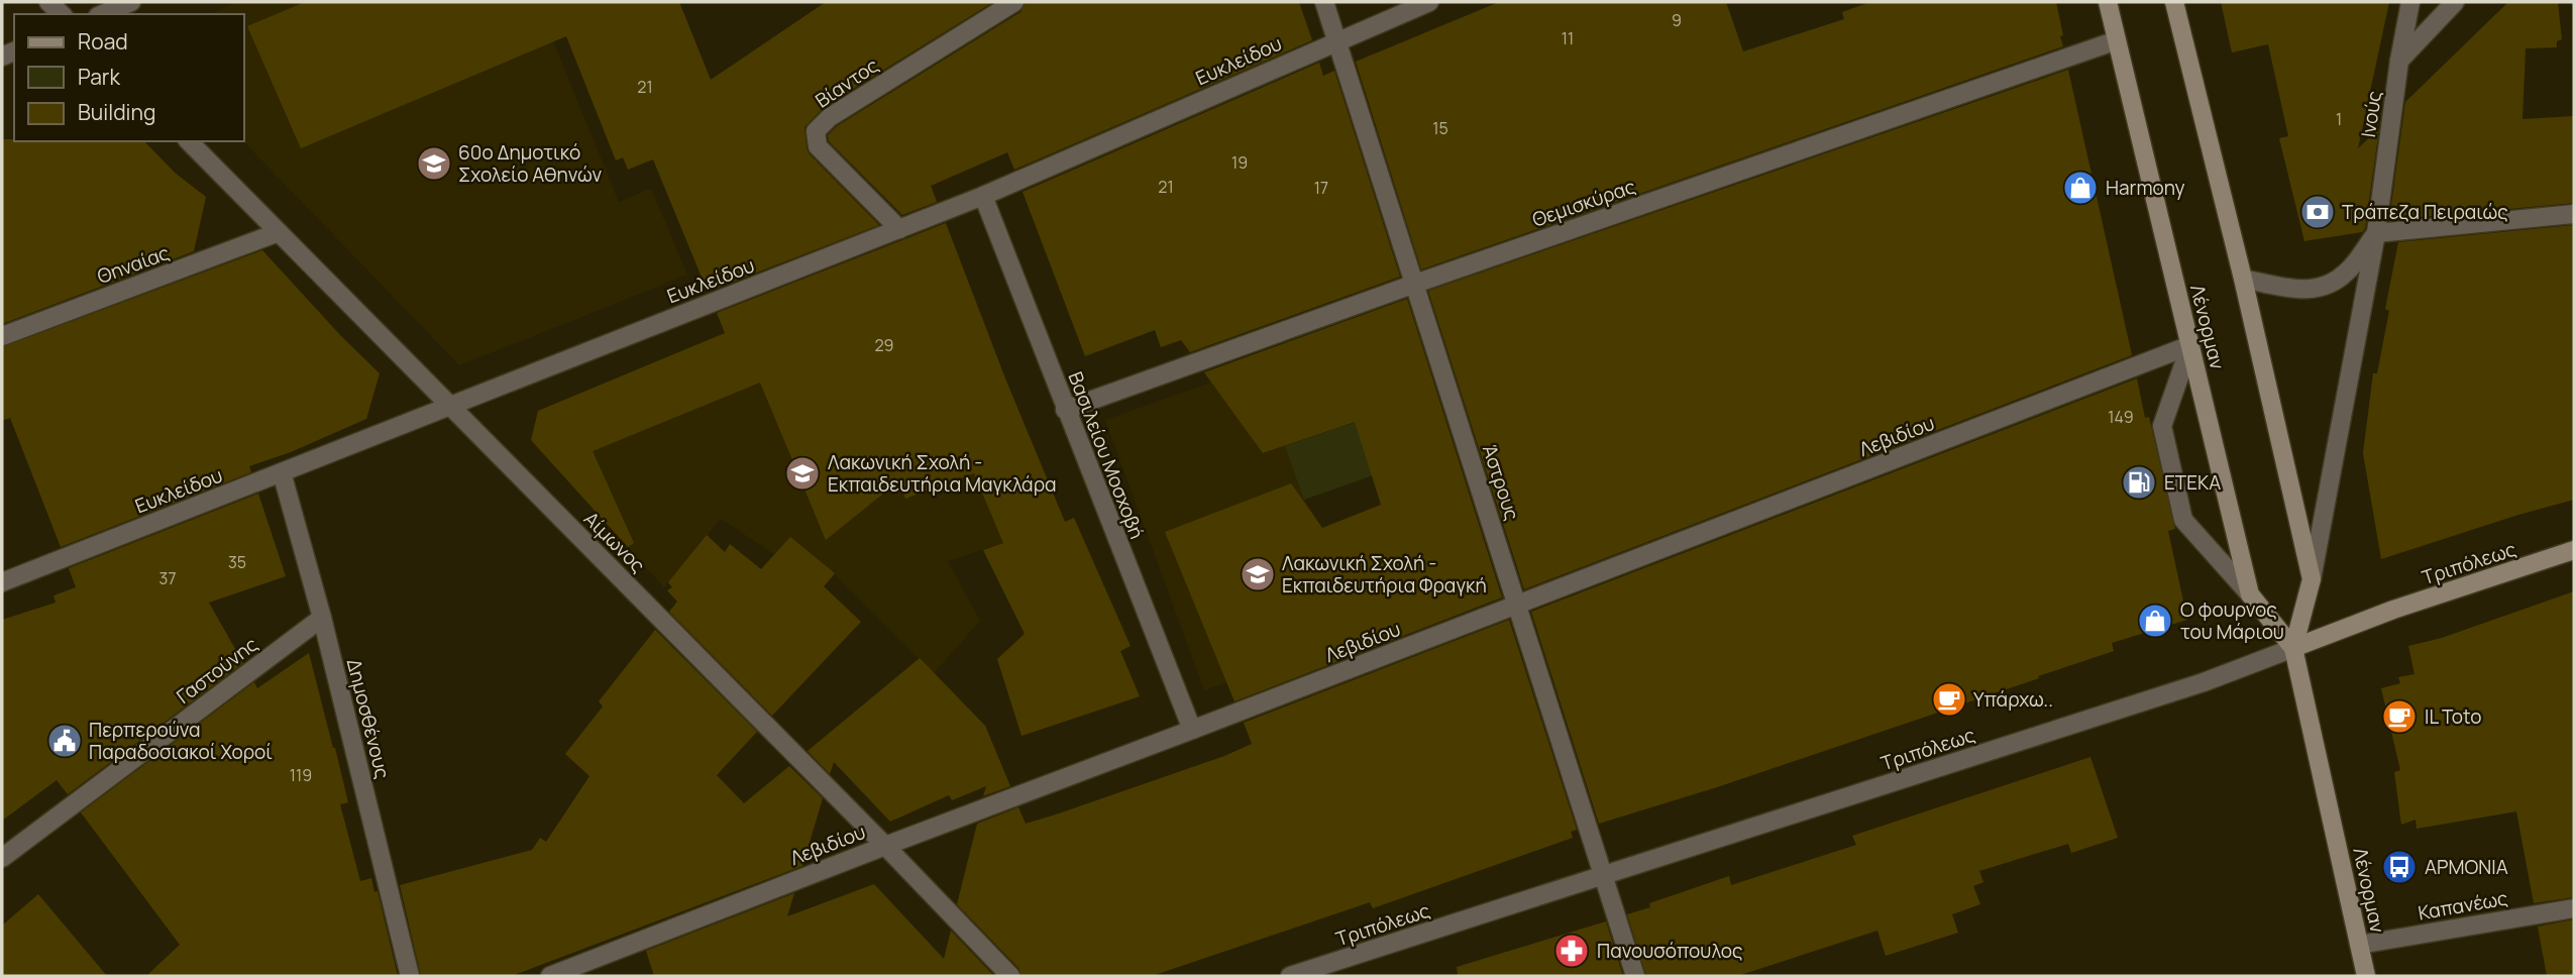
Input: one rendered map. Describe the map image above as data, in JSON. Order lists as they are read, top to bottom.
{
  "streets": {
    "main road": ["Λένορμαν", "Τριπόλεως"],
    "street": [
      "Ευκλείδου",
      "Βίαντος",
      "Ινούς",
      "Θεμισκύρας",
      "Θηναίας",
      "Λεβιδίου",
      "Βασιλείου Μοσχοβή",
      "Άστρους",
      "Αίμωνος",
      "Γαστούνης",
      "Δημοσθένους",
      "Καπανέως"
    ]
  },
  "crossings": [
    ["Ευκλείδου", "Βίαντος"],
    ["Ευκλείδου", "Βασιλείου Μοσχοβή"],
    ["Ευκλείδου", "Άστρους"],
    ["Ευκλείδου", "Αίμωνος"],
    ["Ευκλείδου", "Δημοσθένους"],
    ["Ινούς", "Λένορμαν"],
    ["Θεμισκύρας", "Λένορμαν"],
    ["Θεμισκύρας", "Βασιλείου Μοσχοβή"],
    ["Θεμισκύρας", "Άστρους"],
    ["Θηναίας", "Αίμωνος"],
    ["Λένορμαν", "Λεβιδίου"],
    ["Λένορμαν", "Τριπόλεως"],
    ["Λένορμαν", "Καπανέως"],
    ["Λεβιδίου", "Βασιλείου Μοσχοβή"],
    ["Λεβιδίου", "Άστρους"],
    ["Λεβιδίου", "Αίμωνος"],
    ["Άστρους", "Τριπόλεως"],
    ["Γαστούνης", "Δημοσθένους"]
  ],
  "places": {
    "school or university": ["60ο Δημοτικό Σχολείο Αθηνών", "Λακωνική Σχολή - Εκπαιδευτήρια Μαγκλάρα", "Λακωνική Σχολή - Εκπαιδευτήρια Φραγκή"],
    "shop": ["Harmony", "Ο φουρνος του Μάριου"],
    "bank": ["Τράπεζα Πειραιώς"],
    "fuel station": ["ΕΤΕΚΑ"],
    "cafe": ["Υπάρχω..", "IL Toto"],
    "public building": ["Περπερούνα Παραδοσιακοί Χοροί"],
    "bus stop": ["ΑΡΜΟΝΙΑ"],
    "pharmacy": ["Πανουσόπουλος"]
  },
  "house_numbers": [
    "9",
    "11",
    "21",
    "1",
    "15",
    "19",
    "21",
    "17",
    "29",
    "149",
    "35",
    "37",
    "119"
  ],
  "legend": ["Road", "Park", "Building"]
}
